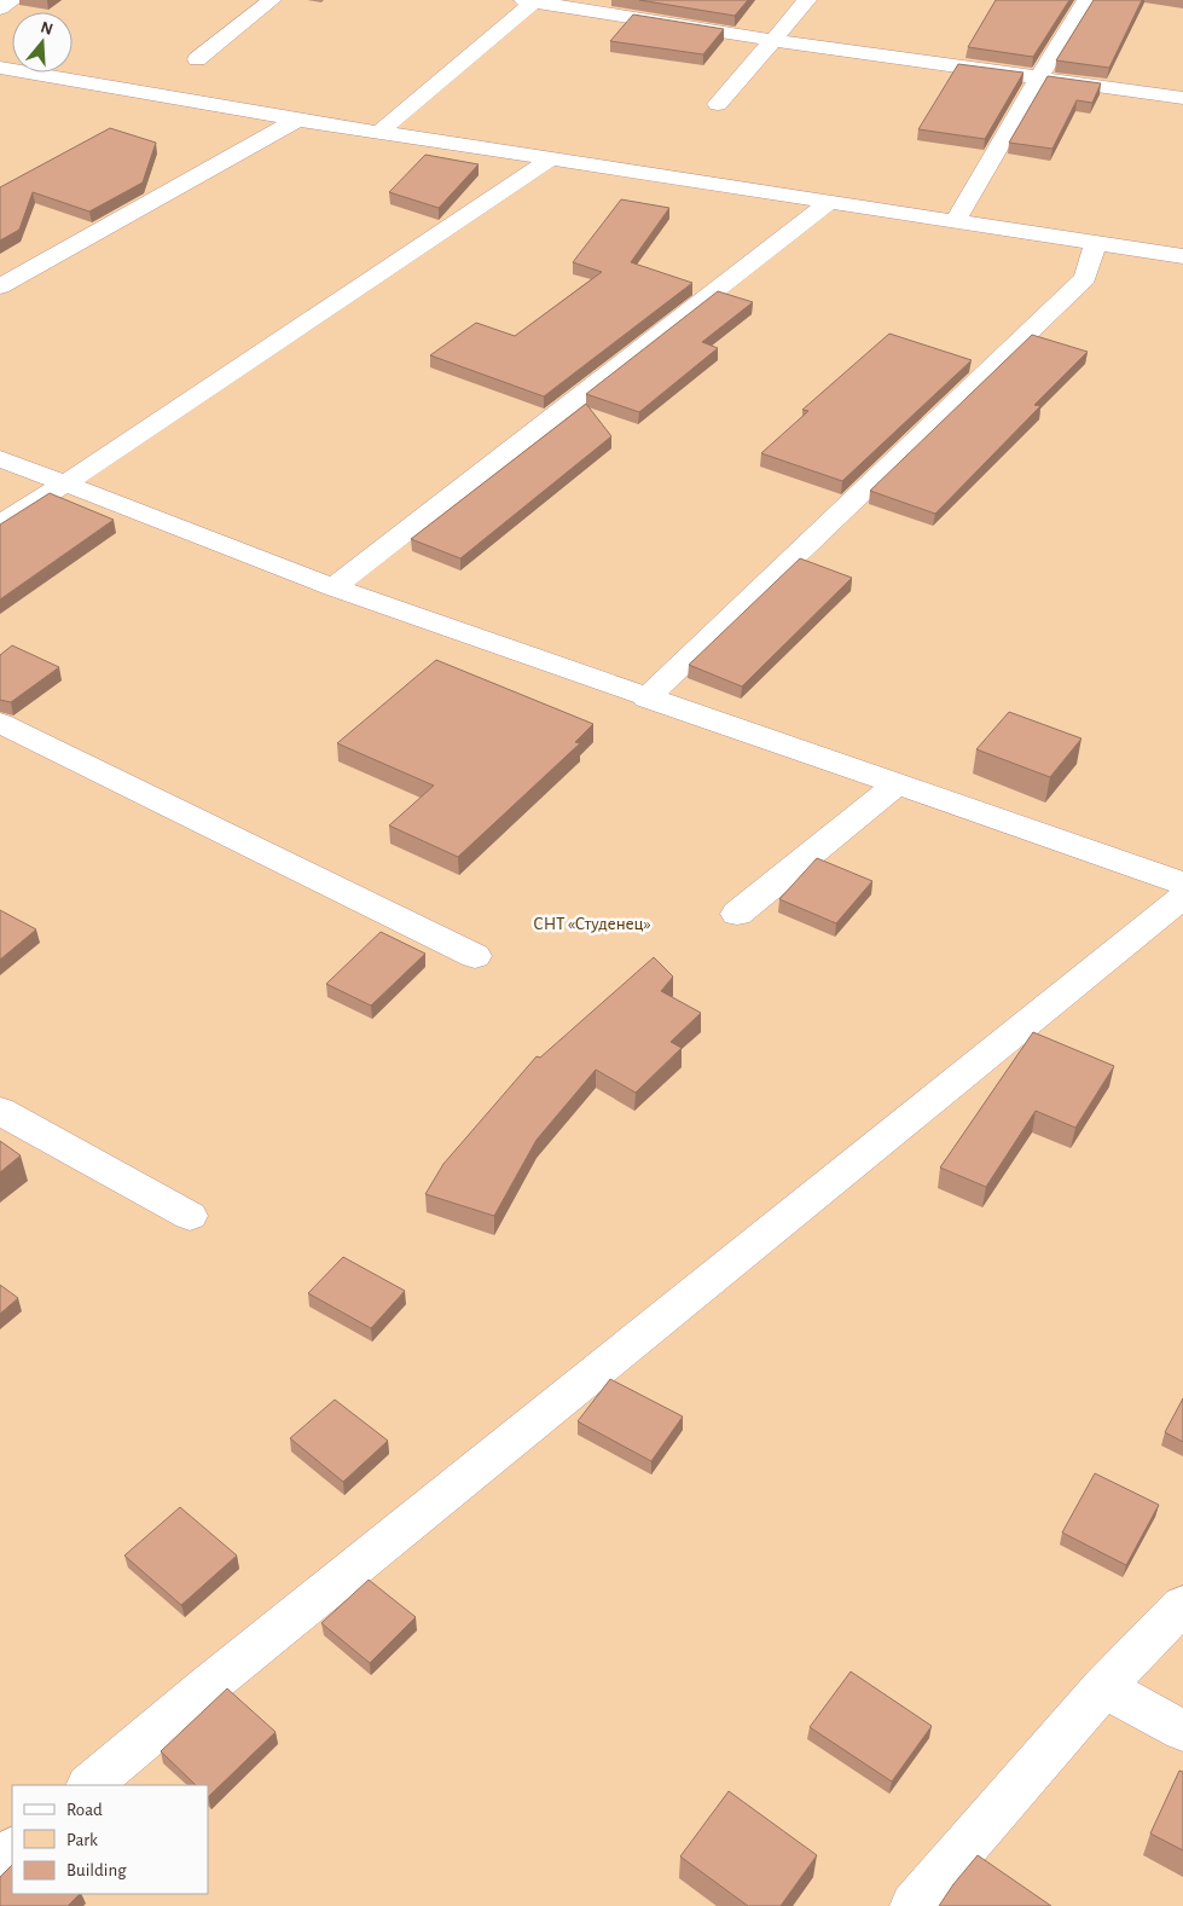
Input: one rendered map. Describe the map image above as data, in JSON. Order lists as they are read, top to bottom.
{
  "parks": ["СНТ «Студенец»"],
  "legend": ["Road", "Park", "Building"],
  "north": "top"
}
